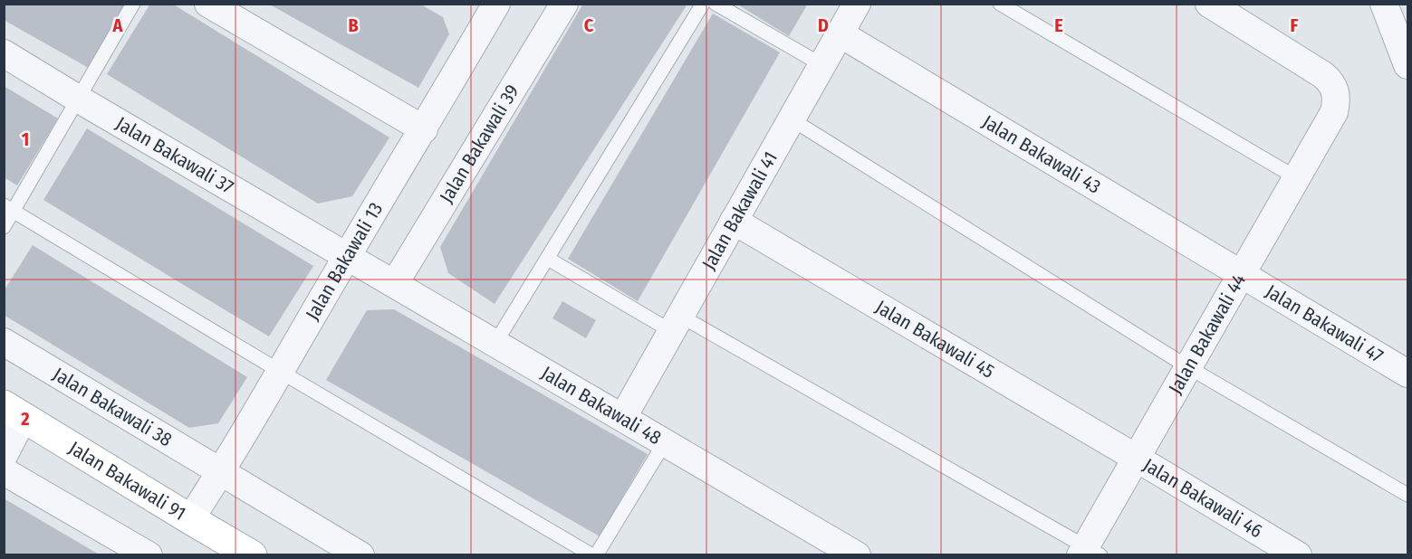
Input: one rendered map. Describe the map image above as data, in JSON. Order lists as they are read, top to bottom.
{
  "streets": {
    "main road": ["Jalan Bakawali 91"],
    "street": [
      "Jalan Bakawali 39",
      "Jalan Bakawali 43",
      "Jalan Bakawali 37",
      "Jalan Bakawali 41",
      "Jalan Bakawali 13",
      "Jalan Bakawali 47",
      "Jalan Bakawali 44",
      "Jalan Bakawali 45",
      "Jalan Bakawali 48",
      "Jalan Bakawali 38",
      "Jalan Bakawali 46"
    ]
  },
  "crossings": [
    ["Jalan Bakawali 39", "Jalan Bakawali 48"],
    ["Jalan Bakawali 43", "Jalan Bakawali 41"],
    ["Jalan Bakawali 43", "Jalan Bakawali 47"],
    ["Jalan Bakawali 43", "Jalan Bakawali 44"],
    ["Jalan Bakawali 37", "Jalan Bakawali 13"],
    ["Jalan Bakawali 37", "Jalan Bakawali 48"],
    ["Jalan Bakawali 41", "Jalan Bakawali 45"],
    ["Jalan Bakawali 41", "Jalan Bakawali 48"],
    ["Jalan Bakawali 13", "Jalan Bakawali 48"],
    ["Jalan Bakawali 13", "Jalan Bakawali 38"],
    ["Jalan Bakawali 13", "Jalan Bakawali 91"],
    ["Jalan Bakawali 47", "Jalan Bakawali 44"],
    ["Jalan Bakawali 44", "Jalan Bakawali 45"],
    ["Jalan Bakawali 44", "Jalan Bakawali 46"],
    ["Jalan Bakawali 45", "Jalan Bakawali 46"]
  ],
  "grid": {
    "columns": [
      "A",
      "B",
      "C",
      "D",
      "E",
      "F"
    ],
    "rows": ["1", "2"]
  }
}
